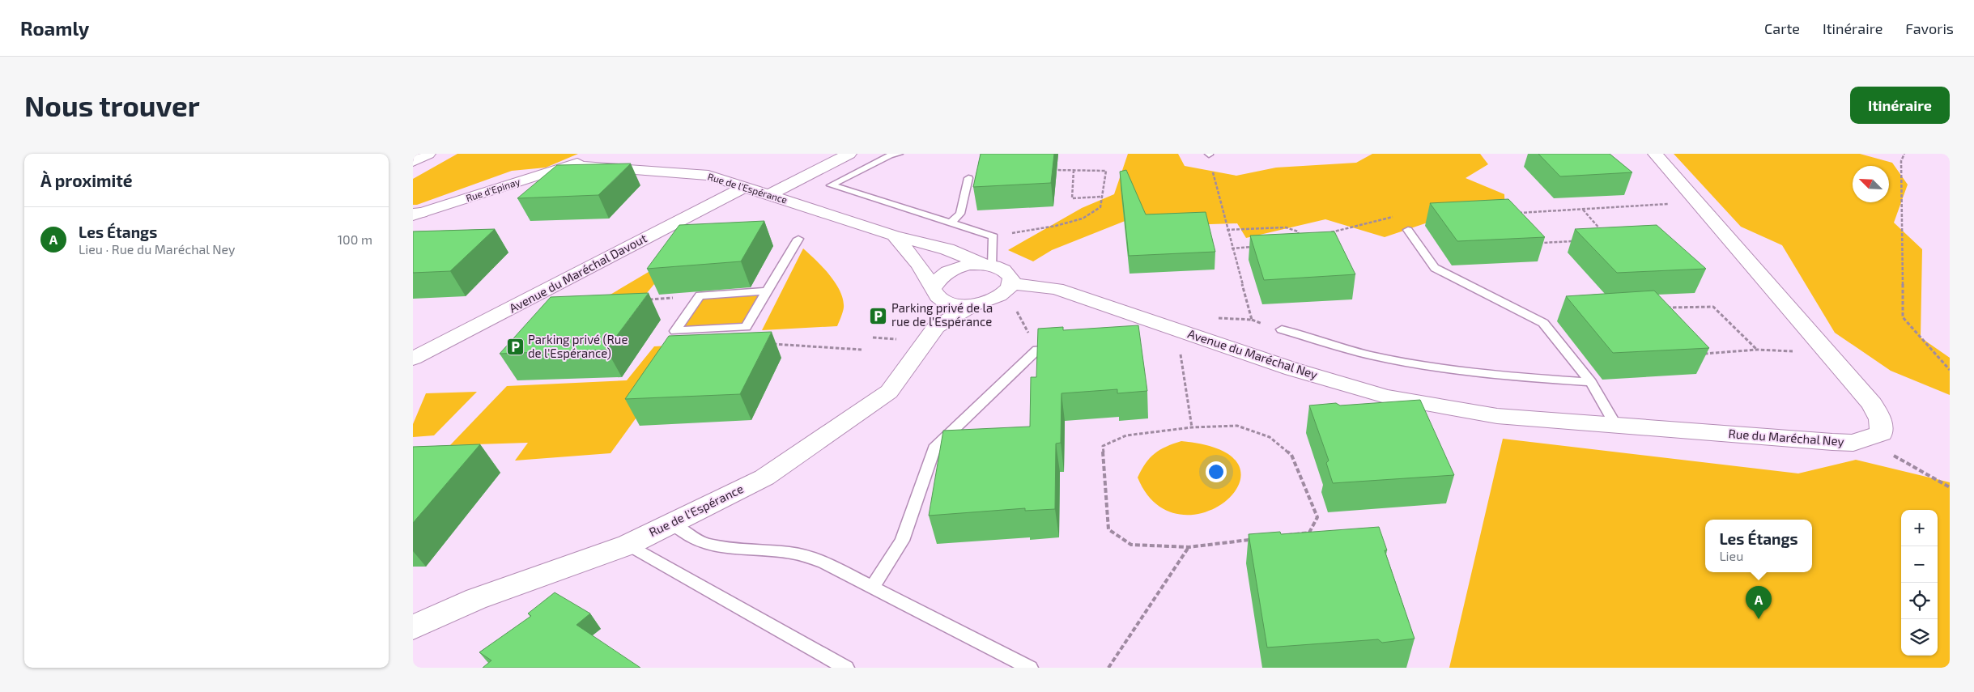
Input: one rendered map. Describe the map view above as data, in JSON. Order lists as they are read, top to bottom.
{
  "streets": {
    "street": [
      "Rue de l'Espérance",
      "Rue d'Epinay",
      "Avenue du Maréchal Davout",
      "Avenue du Maréchal Ney",
      "Rue du Maréchal Ney"
    ]
  },
  "crossings": [
    ["Rue de l'Espérance", "Rue d'Epinay"],
    ["Rue de l'Espérance", "Avenue du Maréchal Davout"],
    ["Rue de l'Espérance", "Avenue du Maréchal Ney"],
    ["Avenue du Maréchal Ney", "Rue du Maréchal Ney"]
  ],
  "places": {
    "parking": ["Parking privé de la rue de l'Espérance", "Parking privé (Rue de l'Espérance)"]
  },
  "north": "top left",
  "page": {
    "header": "Roamly",
    "nav": ["Carte", "Itinéraire", "Favoris"],
    "buttons": "Itinéraire",
    "title": "Nous trouver",
    "heading": "À proximité",
    "list": [
      {
        "mark": "A",
        "name": "Les Étangs",
        "note": "Lieu · Rue du Maréchal Ney",
        "value": "100 m"
      }
    ],
    "map_buttons": ["+", "−"],
    "popup": ["Les Étangs", "Lieu"],
    "pins": "A"
  }
}
